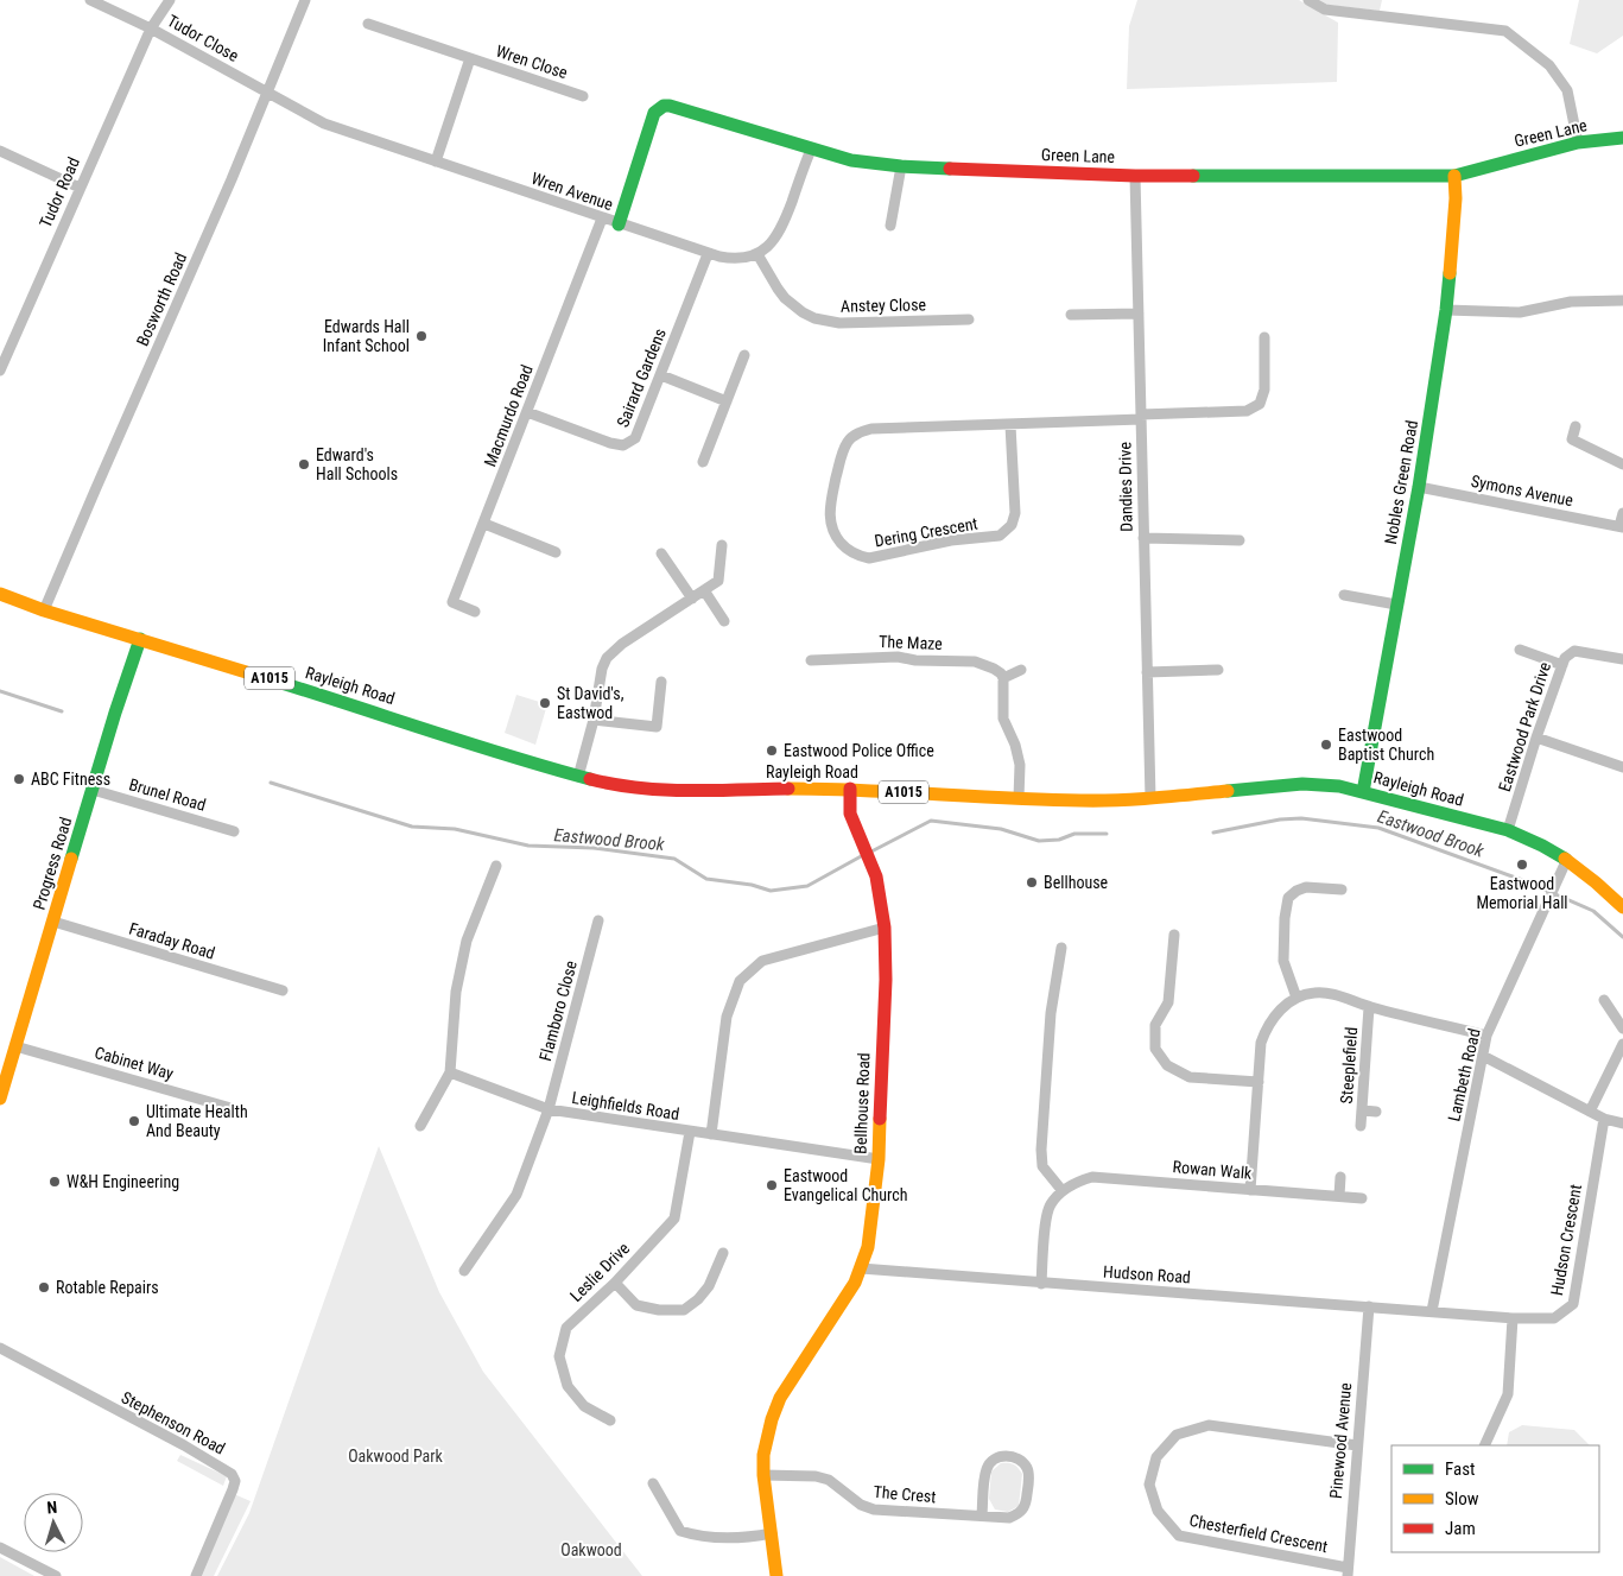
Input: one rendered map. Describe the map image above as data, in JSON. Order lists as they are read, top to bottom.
{
  "streets": {
    "street": [
      "Tudor Close",
      "Wren Close",
      "Green Lane",
      "Wren Avenue",
      "Tudor Road",
      "Bosworth Road",
      "Anstey Close",
      "Sairard Gardens",
      "Macmurdo Road",
      "Nobles Green Road",
      "Dandies Drive",
      "Symons Avenue",
      "Dering Crescent",
      "The Maze",
      "A1015",
      "Rayleigh Road",
      "Eastwood Park Drive",
      "Brunel Road",
      "Progress Road",
      "Faraday Road",
      "Flamboro Close",
      "Cabinet Way",
      "Steeplefield",
      "Lambeth Road",
      "Bellhouse Road",
      "Leighfields Road",
      "Rowan Walk",
      "Hudson Crescent",
      "Leslie Drive",
      "Hudson Road",
      "Stephenson Road",
      "Pinewood Avenue",
      "The Crest",
      "Chesterfield Crescent"
    ]
  },
  "crossings": [
    ["Tudor Close", "Wren Avenue"],
    ["Tudor Close", "Tudor Road"],
    ["Tudor Close", "Bosworth Road"],
    ["Wren Close", "Wren Avenue"],
    ["Green Lane", "Wren Avenue"],
    ["Green Lane", "Nobles Green Road"],
    ["Green Lane", "Dandies Drive"],
    ["Wren Avenue", "Bosworth Road"],
    ["Wren Avenue", "Anstey Close"],
    ["Wren Avenue", "Sairard Gardens"],
    ["Wren Avenue", "Macmurdo Road"],
    ["Bosworth Road", "Rayleigh Road"],
    ["Sairard Gardens", "Macmurdo Road"],
    ["Nobles Green Road", "Symons Avenue"],
    ["Nobles Green Road", "Rayleigh Road"],
    ["Dandies Drive", "Dering Crescent"],
    ["Dandies Drive", "Rayleigh Road"],
    ["Rayleigh Road", "Eastwood Park Drive"],
    ["Rayleigh Road", "Progress Road"],
    ["Rayleigh Road", "Lambeth Road"],
    ["Rayleigh Road", "Bellhouse Road"],
    ["Brunel Road", "Progress Road"],
    ["Progress Road", "Faraday Road"],
    ["Progress Road", "Cabinet Way"],
    ["Flamboro Close", "Leighfields Road"],
    ["Steeplefield", "Lambeth Road"],
    ["Lambeth Road", "Hudson Crescent"],
    ["Lambeth Road", "Hudson Road"],
    ["Bellhouse Road", "Leighfields Road"],
    ["Bellhouse Road", "Hudson Road"],
    ["Bellhouse Road", "The Crest"],
    ["Leighfields Road", "Leslie Drive"],
    ["Hudson Crescent", "Hudson Road"],
    ["Hudson Road", "Pinewood Avenue"],
    ["Pinewood Avenue", "Chesterfield Crescent"]
  ],
  "water": ["Eastwood Brook"],
  "parks": ["Oakwood Park", "Oakwood"],
  "places": [
    "Edwards Hall Infant School",
    "Edward's Hall Schools",
    "St David's, Eastwod",
    "Eastwood Baptist Church",
    "Eastwood Police Office",
    "ABC Fitness",
    "Eastwood Memorial Hall",
    "Bellhouse",
    "Ultimate Health And Beauty",
    "W&H Engineering",
    "Eastwood Evangelical Church",
    "Rotable Repairs"
  ],
  "legend": ["Fast", "Slow", "Jam"],
  "north": "top"
}
